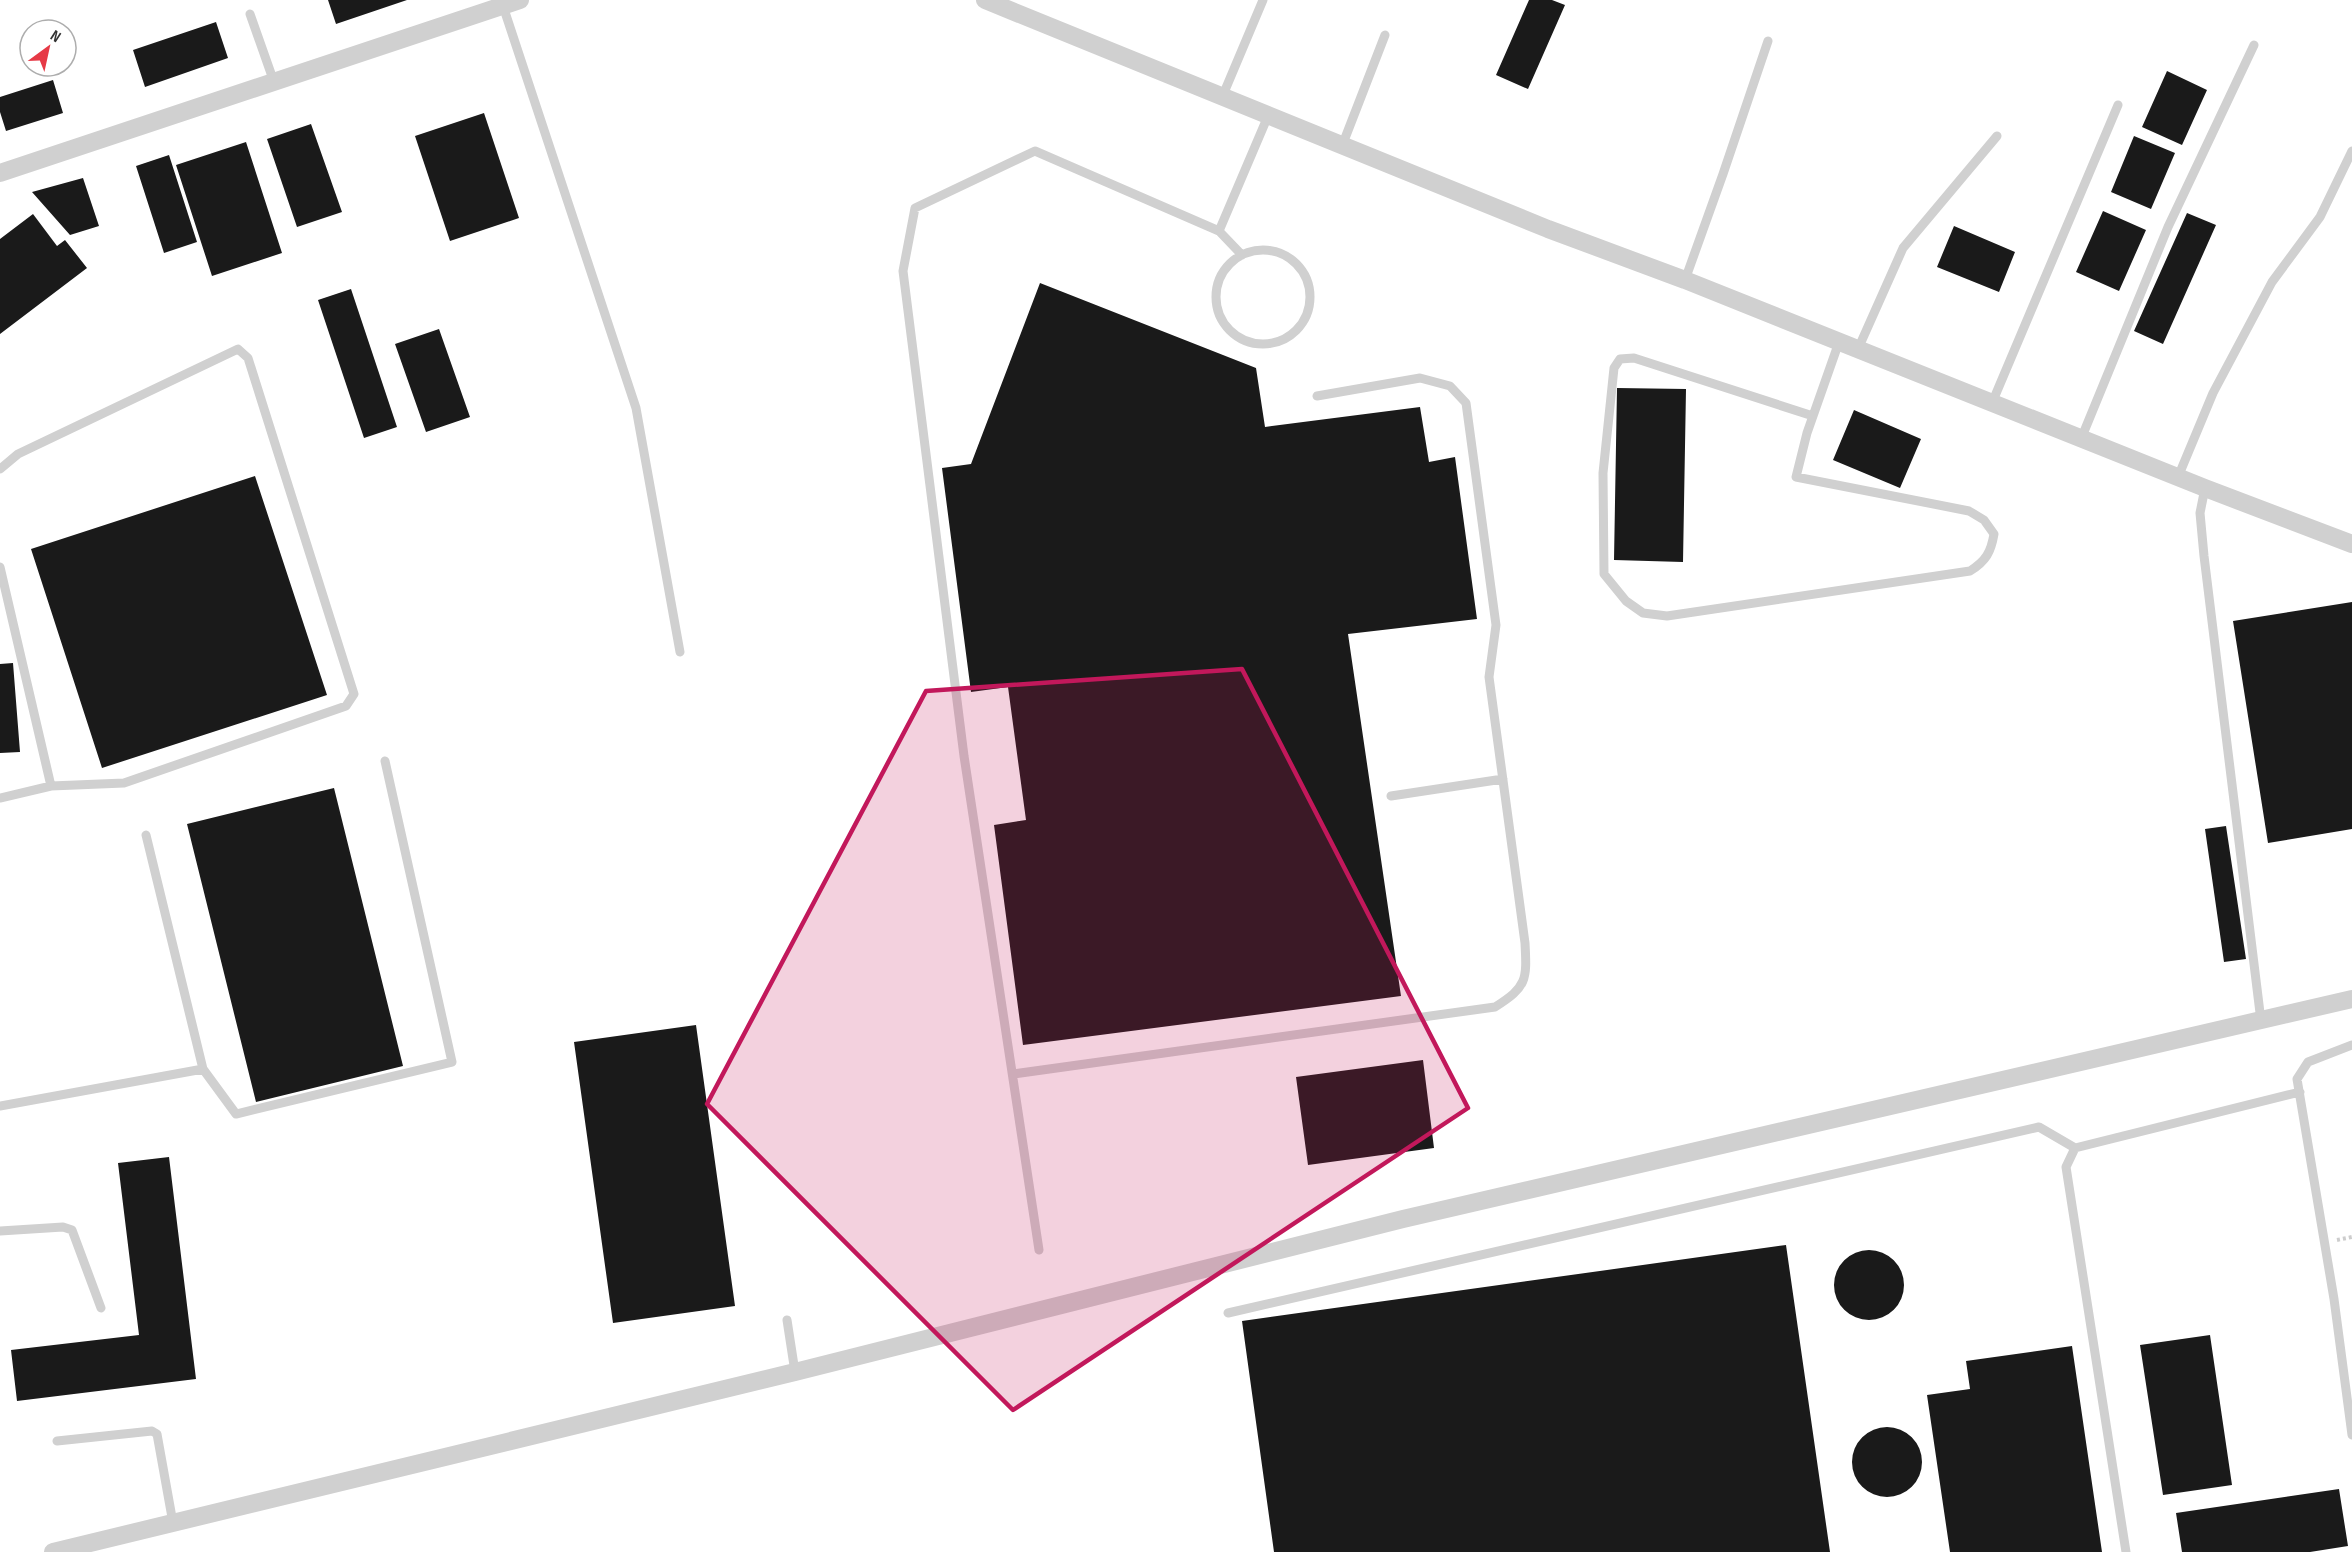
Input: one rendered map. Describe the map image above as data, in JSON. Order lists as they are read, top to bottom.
{
  "north": "top right"
}
